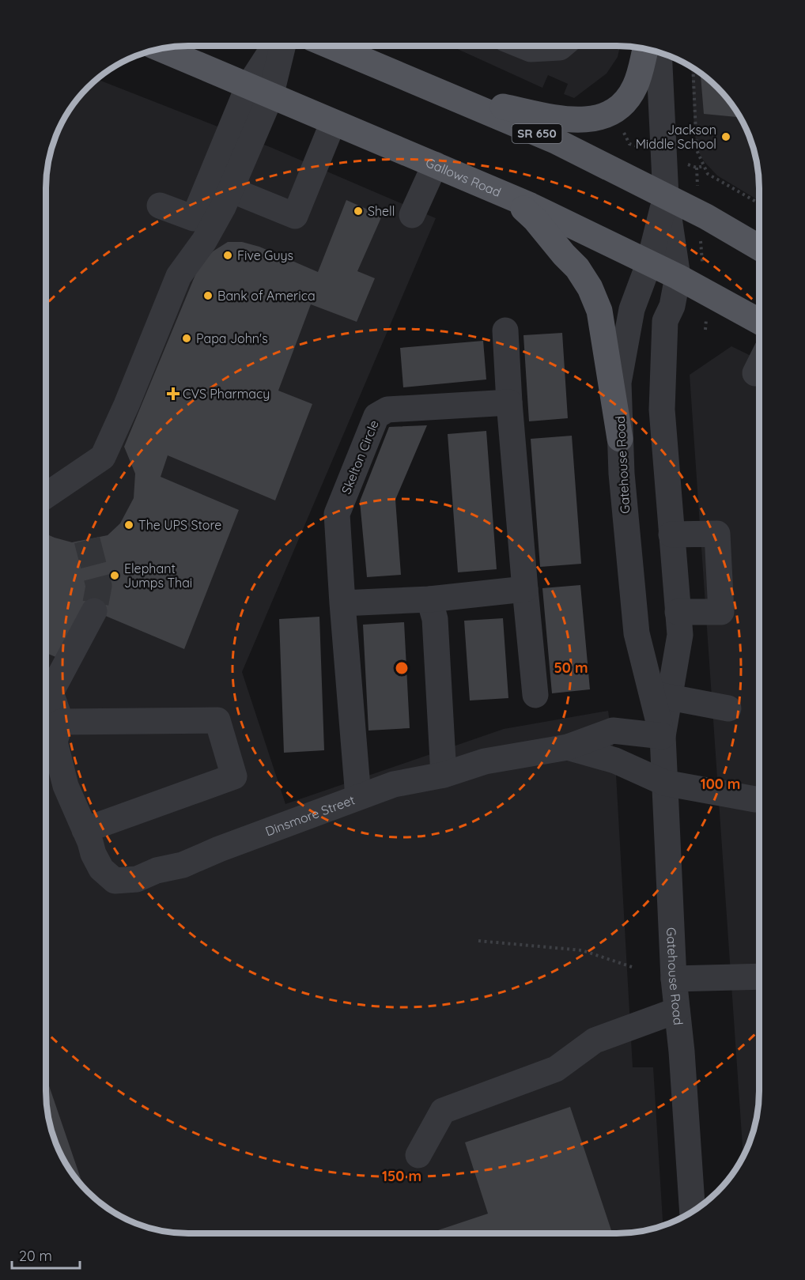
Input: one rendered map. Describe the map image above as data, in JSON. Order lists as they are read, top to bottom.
{
  "streets": {
    "main road": ["SR 650", "Gallows Road"],
    "street": ["Skelton Circle", "Gatehouse Road", "Dinsmore Street"]
  },
  "crossings": [
    ["SR 650", "Gatehouse Road"],
    ["Gallows Road", "Gatehouse Road"],
    ["Skelton Circle", "Dinsmore Street"],
    ["Gatehouse Road", "Dinsmore Street"]
  ],
  "places": {
    "other": [
      "Jackson Middle School",
      "Shell",
      "Five Guys",
      "Bank of America",
      "Papa John's",
      "The UPS Store",
      "Elephant Jumps Thai"
    ],
    "health": ["CVS Pharmacy"]
  },
  "scale_bar": "20 m",
  "rings": ["50 m", "100 m", "150 m"]
}
